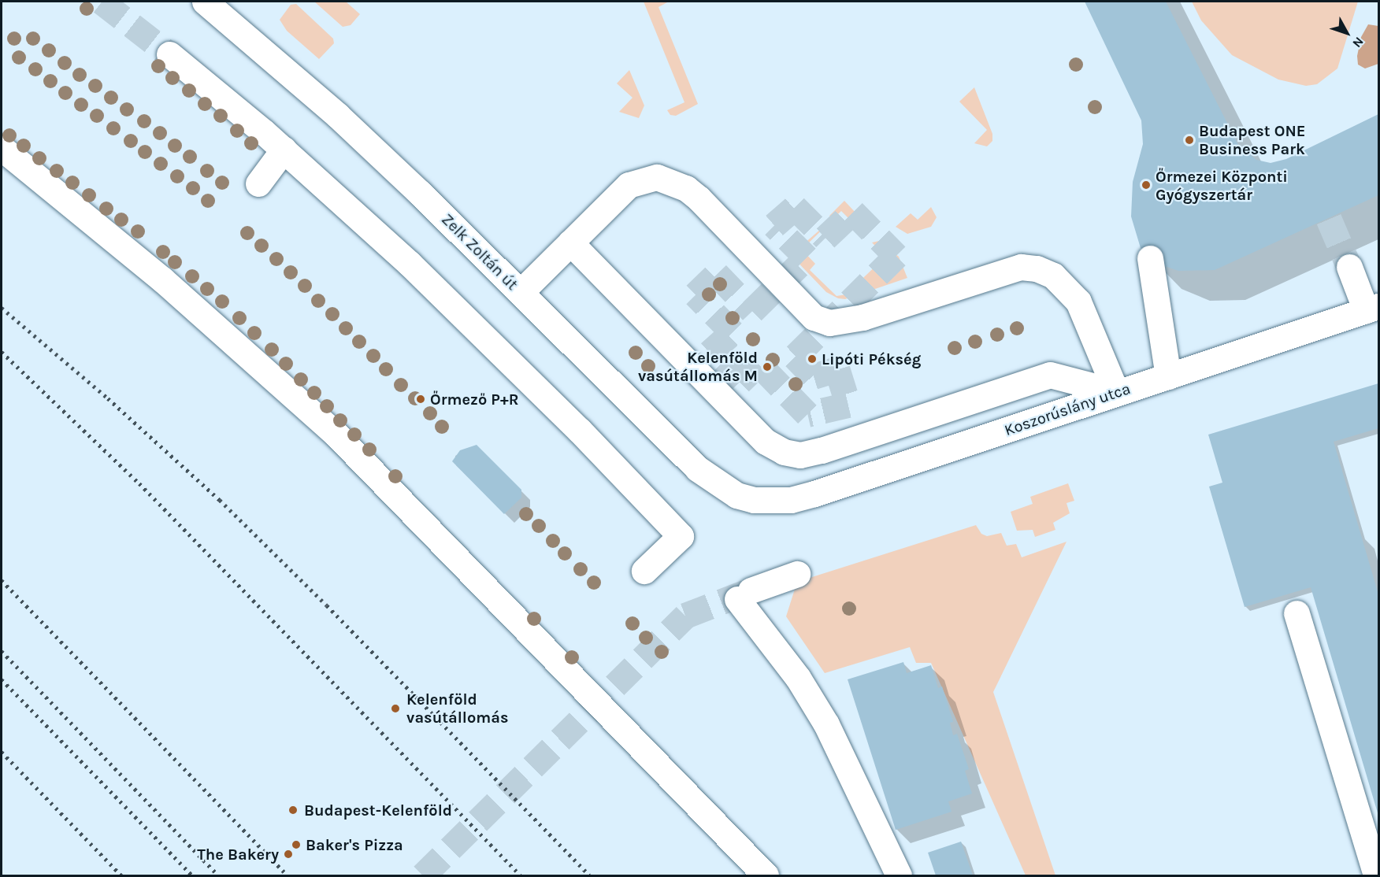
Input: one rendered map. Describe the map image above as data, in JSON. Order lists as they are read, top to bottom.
{
  "streets": {
    "street": ["Zelk Zoltán út", "Koszorúslány utca"]
  },
  "crossings": [
    ["Zelk Zoltán út", "Koszorúslány utca"]
  ],
  "places": [
    "Budapest ONE Business Park",
    "Őrmezei Központi Gyógyszertár",
    "Lipóti Pékség",
    "Kelenföld vasútállomás M",
    "Őrmező P+R",
    "Kelenföld vasútállomás",
    "Budapest-Kelenföld",
    "Baker's Pizza",
    "The Bakery"
  ],
  "north": "bottom right"
}
